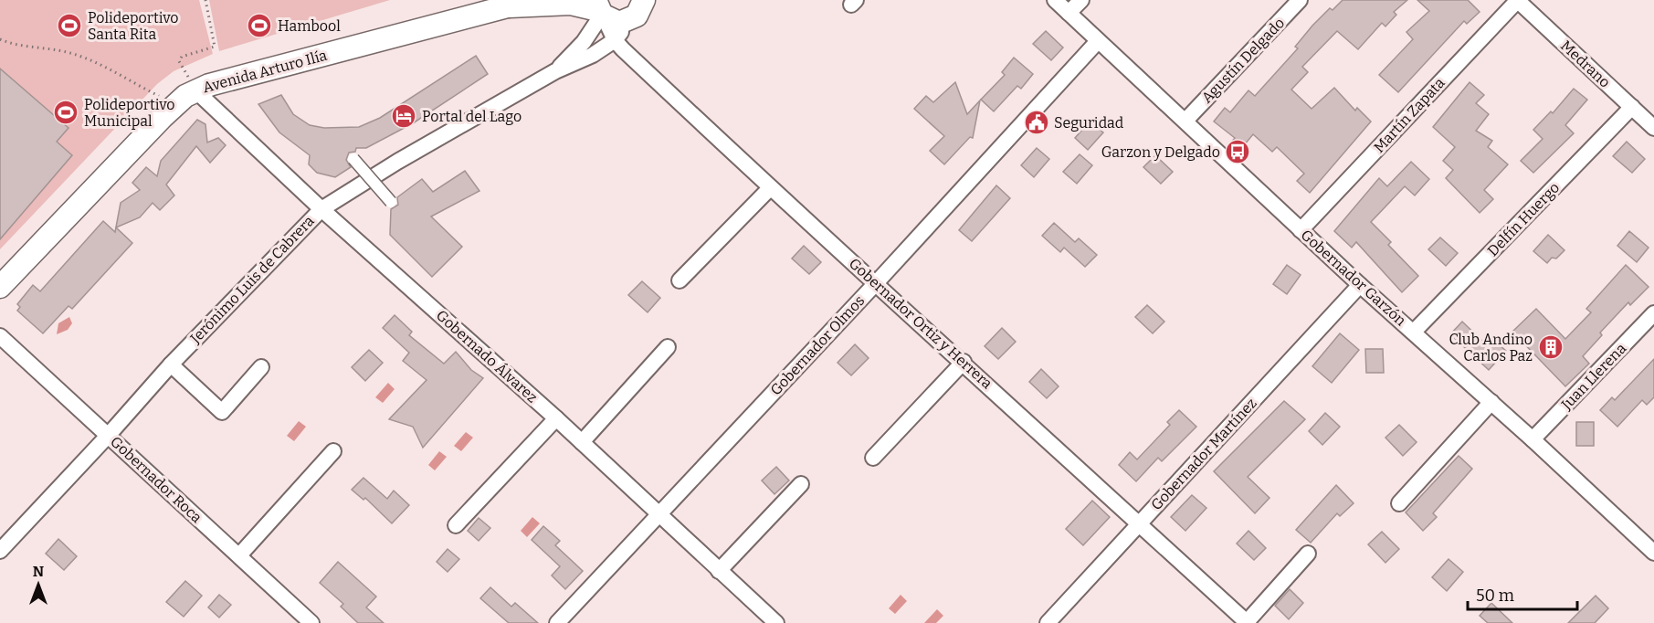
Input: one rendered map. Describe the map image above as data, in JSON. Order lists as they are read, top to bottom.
{
  "streets": {
    "main road": ["Avenida Arturo Ilía"],
    "street": [
      "Agustín Delgado",
      "Medrano",
      "Martín Zapata",
      "Delfín Huergo",
      "Gobernador Garzón",
      "Jerónimo Luis de Cabrera",
      "Gobernador Ortiz y Herrera",
      "Gobernador Olmos",
      "Gobernado Álvarez",
      "Juan Llerena",
      "Gobernador Martínez",
      "Gobernador Roca"
    ]
  },
  "crossings": [
    ["Agustín Delgado", "Gobernador Garzón"],
    ["Medrano", "Martín Zapata"],
    ["Medrano", "Delfín Huergo"],
    ["Avenida Arturo Ilía", "Jerónimo Luis de Cabrera"],
    ["Avenida Arturo Ilía", "Gobernador Ortiz y Herrera"],
    ["Avenida Arturo Ilía", "Gobernado Álvarez"],
    ["Martín Zapata", "Gobernador Garzón"],
    ["Delfín Huergo", "Gobernador Garzón"],
    ["Gobernador Garzón", "Gobernador Olmos"],
    ["Gobernador Garzón", "Juan Llerena"],
    ["Gobernador Garzón", "Gobernador Martínez"],
    ["Jerónimo Luis de Cabrera", "Gobernador Ortiz y Herrera"],
    ["Jerónimo Luis de Cabrera", "Gobernado Álvarez"],
    ["Jerónimo Luis de Cabrera", "Gobernador Roca"],
    ["Gobernador Ortiz y Herrera", "Gobernador Olmos"],
    ["Gobernador Ortiz y Herrera", "Gobernador Martínez"],
    ["Gobernador Olmos", "Gobernado Álvarez"]
  ],
  "places": {
    "sports": ["Polideportivo Santa Rita", "Hambool", "Polideportivo Municipal"],
    "hotel": ["Portal del Lago"],
    "public building": ["Seguridad"],
    "bus stop": ["Garzon y Delgado"],
    "building": ["Club Andino Carlos Paz"]
  },
  "scale_bar": "50 m",
  "north": "top"
}
